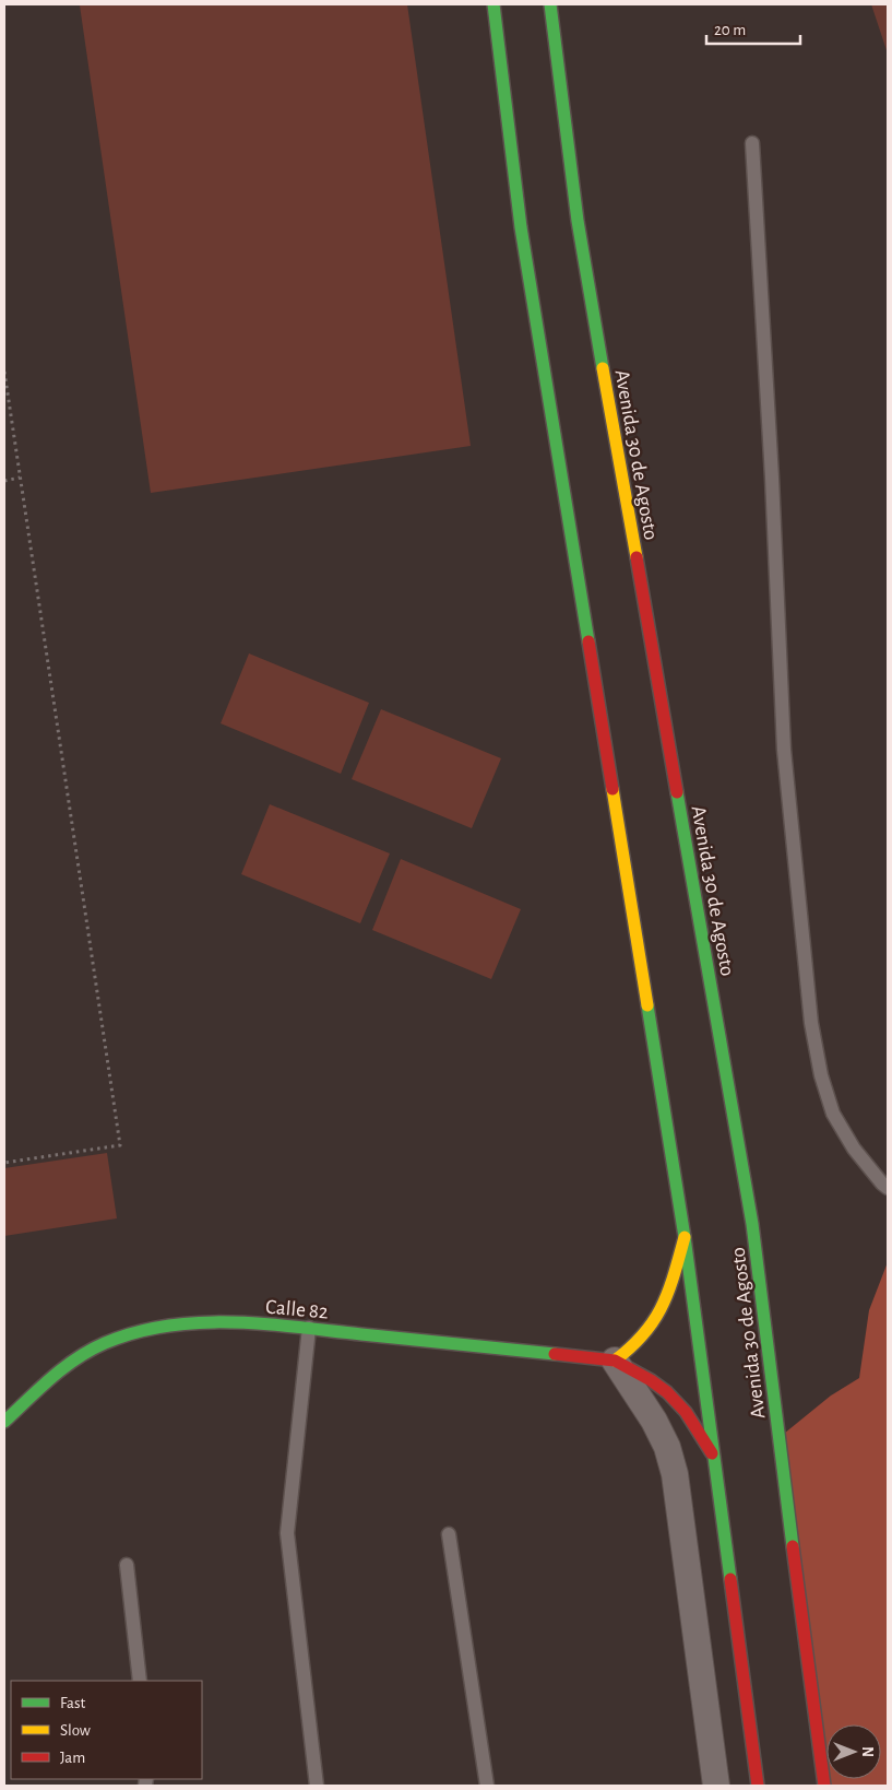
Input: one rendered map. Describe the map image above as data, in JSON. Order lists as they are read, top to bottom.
{
  "streets": {
    "main road": ["Avenida 30 de Agosto", "Calle 82"]
  },
  "legend": ["Fast", "Slow", "Jam"],
  "scale_bar": "20 m",
  "north": "right"
}
